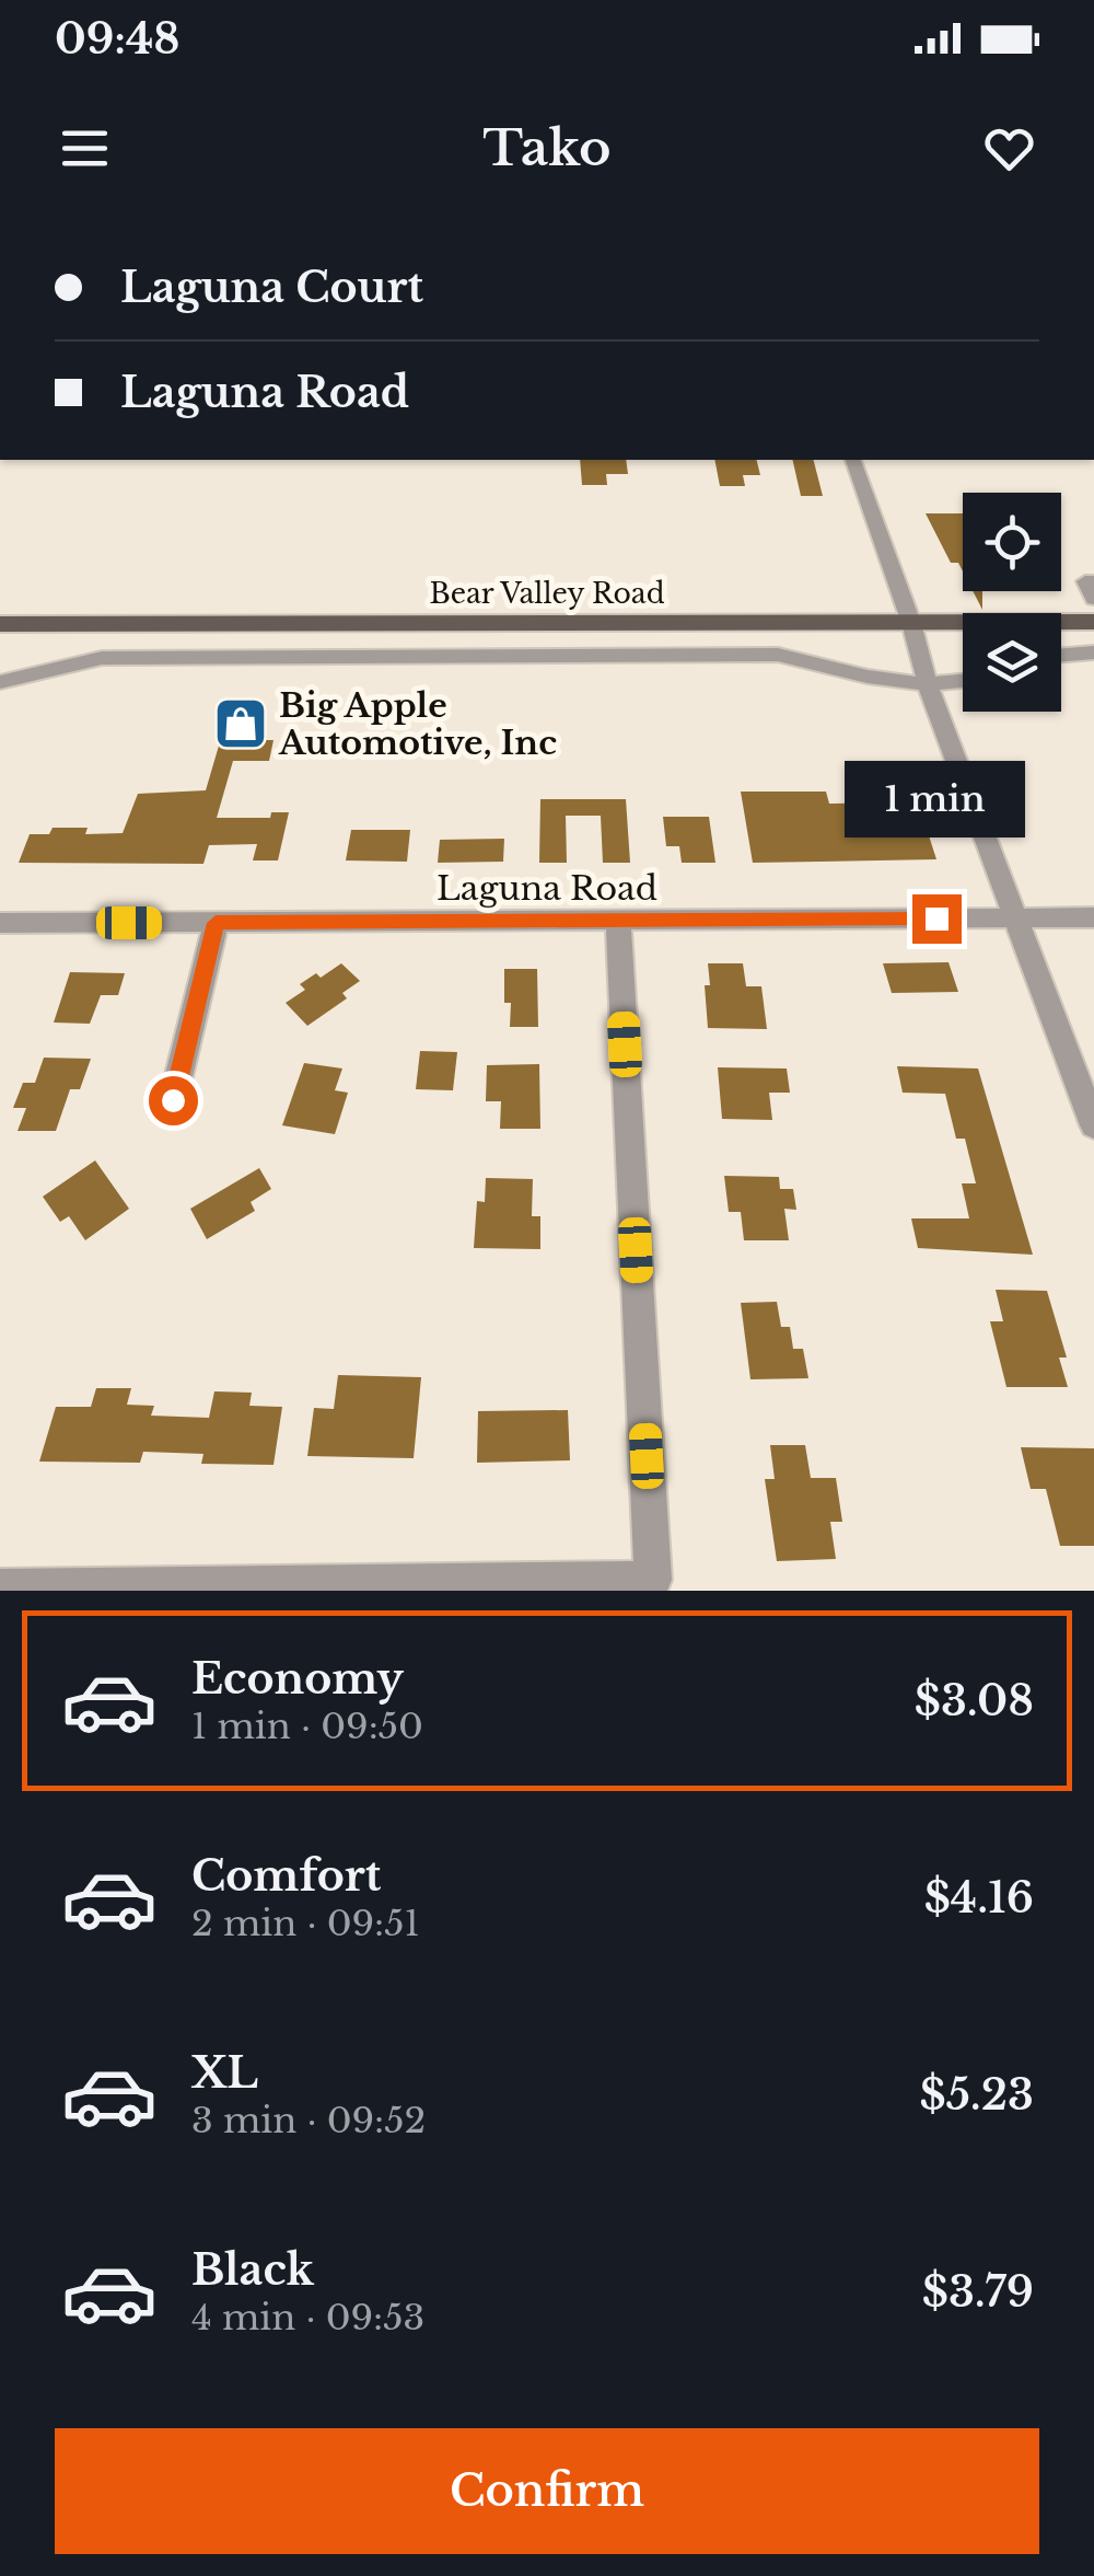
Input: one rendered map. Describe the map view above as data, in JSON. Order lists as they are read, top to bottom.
{
  "streets": {
    "main road": ["Bear Valley Road"],
    "street": ["Laguna Road"]
  },
  "places": {
    "shop": ["Big Apple Automotive, Inc"]
  },
  "page": {
    "status": "09:48",
    "header": "Tako",
    "banner": ["Laguna Court", "Laguna Road"],
    "bubble": "1 min",
    "list": [
      {
        "name": "Economy",
        "note": "1 min · 09:50",
        "value": "$3.08"
      },
      {
        "name": "Comfort",
        "note": "2 min · 09:51",
        "value": "$4.16"
      },
      {
        "name": "XL",
        "note": "3 min · 09:52",
        "value": "$5.23"
      },
      {
        "name": "Black",
        "note": "4 min · 09:53",
        "value": "$3.79"
      }
    ],
    "buttons": "Confirm"
  }
}
